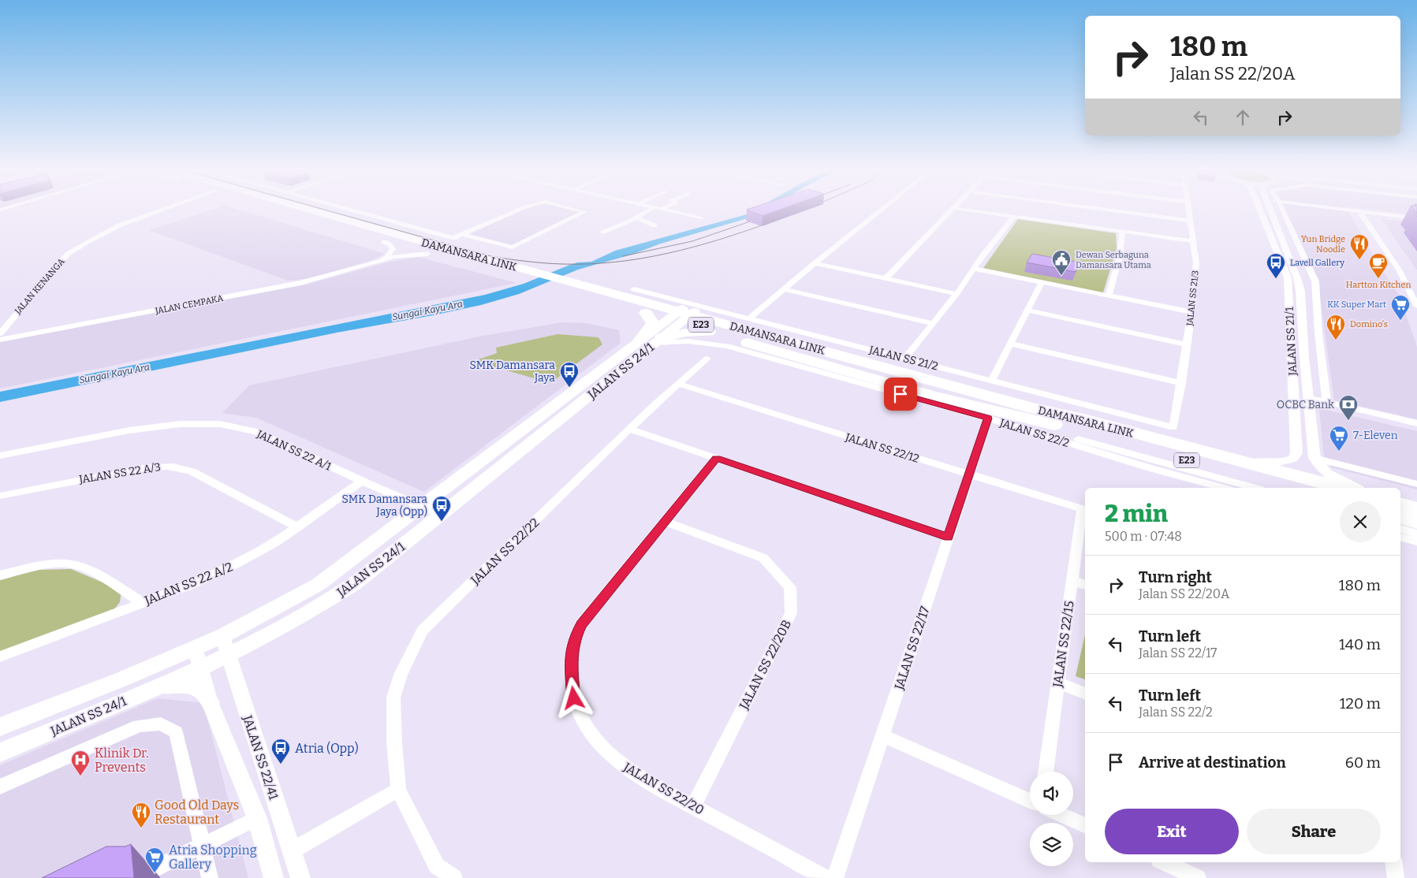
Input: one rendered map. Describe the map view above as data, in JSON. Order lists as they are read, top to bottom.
{
  "streets": {
    "highway": ["DAMANSARA LINK", "E23"],
    "main road": ["JALAN SS 24/1"],
    "street": [
      "JALAN KENANGA",
      "JALAN SS 21/3",
      "JALAN CEMPAKA",
      "JALAN SS 21/1",
      "JALAN SS 21/2",
      "JALAN SS 22/2",
      "JALAN SS 22/12",
      "JALAN SS 22 A/1",
      "JALAN SS 22 A/3",
      "JALAN SS 22/22",
      "JALAN SS 22 A/2",
      "JALAN SS 22/15",
      "JALAN SS 22/17",
      "JALAN SS 22/20B",
      "JALAN SS 22/41",
      "JALAN SS 22/20"
    ]
  },
  "crossings": [
    ["DAMANSARA LINK", "JALAN CEMPAKA"],
    ["DAMANSARA LINK", "JALAN SS 21/1"],
    ["JALAN SS 21/3", "JALAN SS 21/2"],
    ["JALAN SS 24/1", "JALAN SS 22/2"],
    ["JALAN SS 24/1", "JALAN SS 22 A/1"],
    ["JALAN SS 24/1", "JALAN SS 22/41"],
    ["JALAN SS 22/2", "JALAN SS 22/17"],
    ["JALAN SS 22/12", "JALAN SS 22/22"],
    ["JALAN SS 22/12", "JALAN SS 22/15"],
    ["JALAN SS 22/12", "JALAN SS 22/17"],
    ["JALAN SS 22 A/1", "JALAN SS 22 A/2"],
    ["JALAN SS 22 A/3", "JALAN SS 22 A/2"],
    ["JALAN SS 22/20B", "JALAN SS 22/20"]
  ],
  "water": ["Sungai Kayu Ara"],
  "places": {
    "restaurant": ["Yun Bridge Noodle", "Domino's", "Good Old Days Restaurant"],
    "public building": ["Dewan Serbaguna Damansara Utama"],
    "bus stop": [
      "Lavell Gallery",
      "SMK Damansara Jaya",
      "SMK Damansara Jaya (Opp)",
      "Atria (Opp)"
    ],
    "cafe": ["Hartton Kitchen"],
    "supermarket": ["KK Super Mart", "7-Eleven", "Atria Shopping Gallery"],
    "bank": ["OCBC Bank"],
    "hospital": ["Klinik Dr. Prevents"]
  },
  "page": {
    "turn": ["180 m", "Jalan SS 22/20A"],
    "heading": ["2 min", "500 m · 07:48"],
    "list": [
      {
        "name": "Turn right",
        "note": "Jalan SS 22/20A",
        "value": "180 m"
      },
      {
        "name": "Turn left",
        "note": "Jalan SS 22/17",
        "value": "140 m"
      },
      {
        "name": "Turn left",
        "note": "Jalan SS 22/2",
        "value": "120 m"
      },
      {
        "name": "Arrive at destination",
        "value": "60 m"
      }
    ],
    "buttons": ["Exit", "Share"]
  }
}
